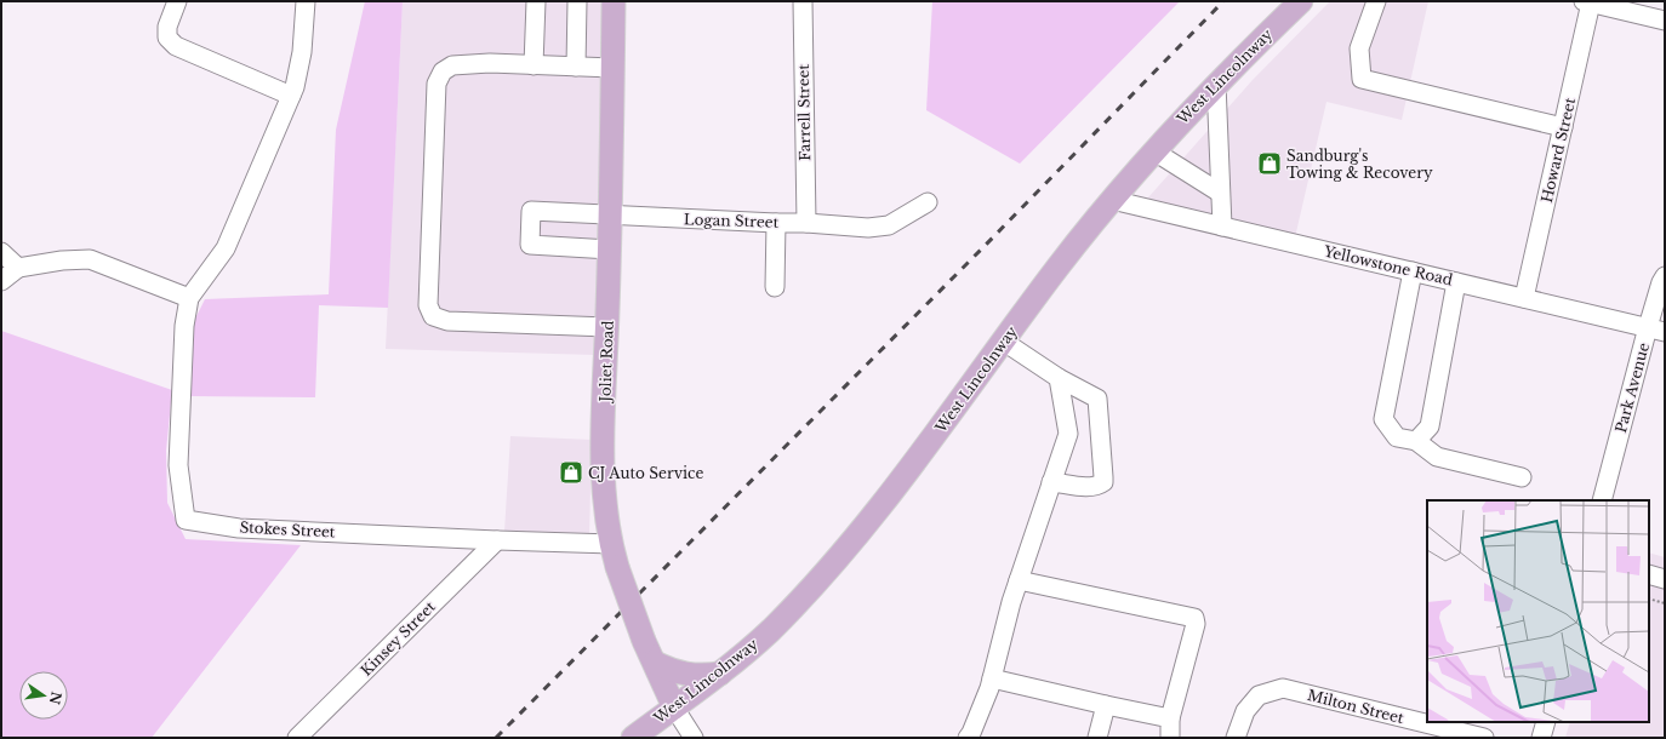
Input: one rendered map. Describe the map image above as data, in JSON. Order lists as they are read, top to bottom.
{
  "streets": {
    "main road": ["West Lincolnway", "Joliet Road"],
    "street": [
      "Farrell Street",
      "Howard Street",
      "Logan Street",
      "Yellowstone Road",
      "Park Avenue",
      "Stokes Street",
      "Kinsey Street",
      "Milton Street"
    ]
  },
  "crossings": [
    ["West Lincolnway", "Yellowstone Road"],
    ["West Lincolnway", "Joliet Road"],
    ["Farrell Street", "Logan Street"],
    ["Howard Street", "Yellowstone Road"],
    ["Logan Street", "Joliet Road"],
    ["Yellowstone Road", "Park Avenue"],
    ["Joliet Road", "Stokes Street"],
    ["Stokes Street", "Kinsey Street"]
  ],
  "places": {
    "shop": ["Sandburg's Towing & Recovery", "CJ Auto Service"]
  },
  "north": "right"
}
